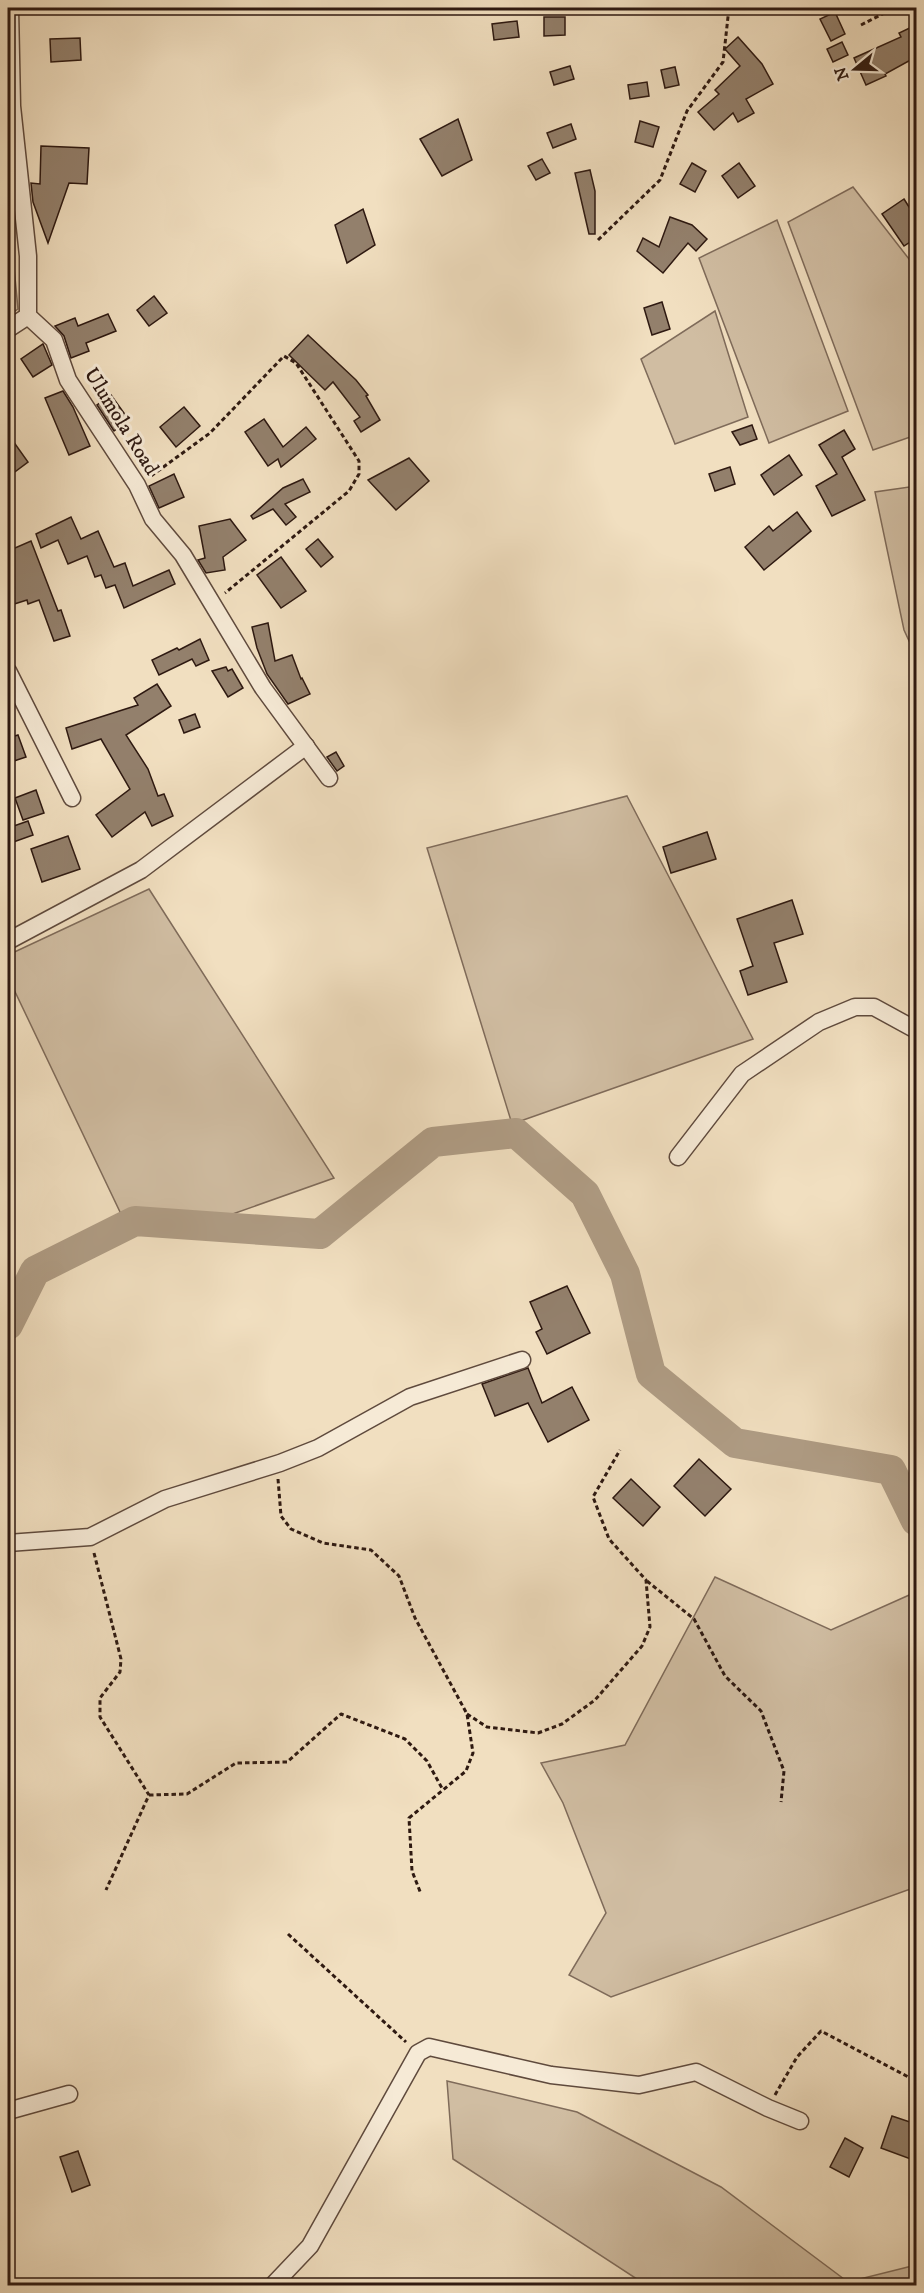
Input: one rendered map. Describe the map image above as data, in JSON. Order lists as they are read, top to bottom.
{
  "streets": {
    "street": ["Ulumola Road"]
  },
  "north": "left"
}
